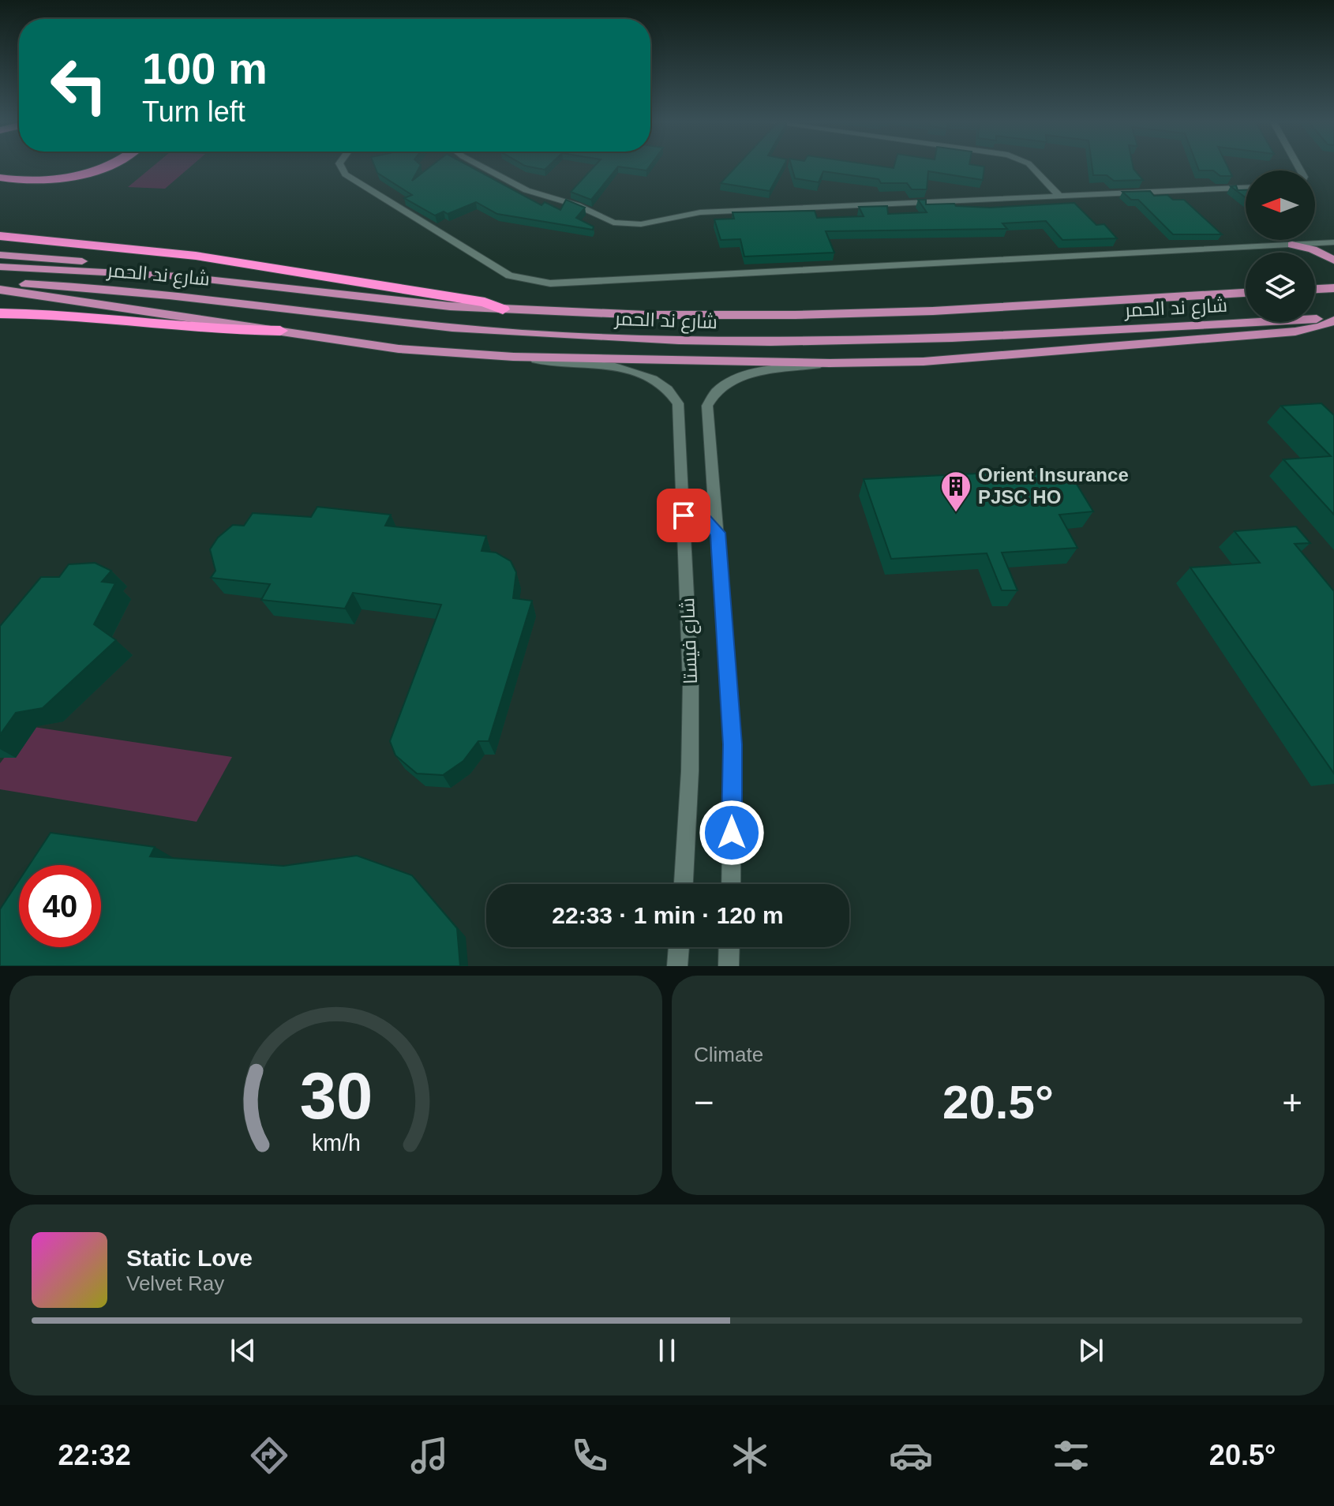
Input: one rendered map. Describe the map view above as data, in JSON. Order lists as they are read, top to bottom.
{
  "streets": {
    "main road": ["شارع ند الحمر"],
    "street": ["شارع فيستا"]
  },
  "places": {
    "building": ["Orient Insurance PJSC HO"]
  },
  "north": "left",
  "page": {
    "turn": ["100 m", "Turn left"],
    "limit": "40",
    "trip": "22:33 · 1 min · 120 m",
    "tile": "Climate",
    "heat": ["−", "20.5°", "+"],
    "song": ["Static Love", "Velvet Ray"],
    "tabs": ["22:32", "20.5°"],
    "gauge": ["30", "km/h"]
  }
}
